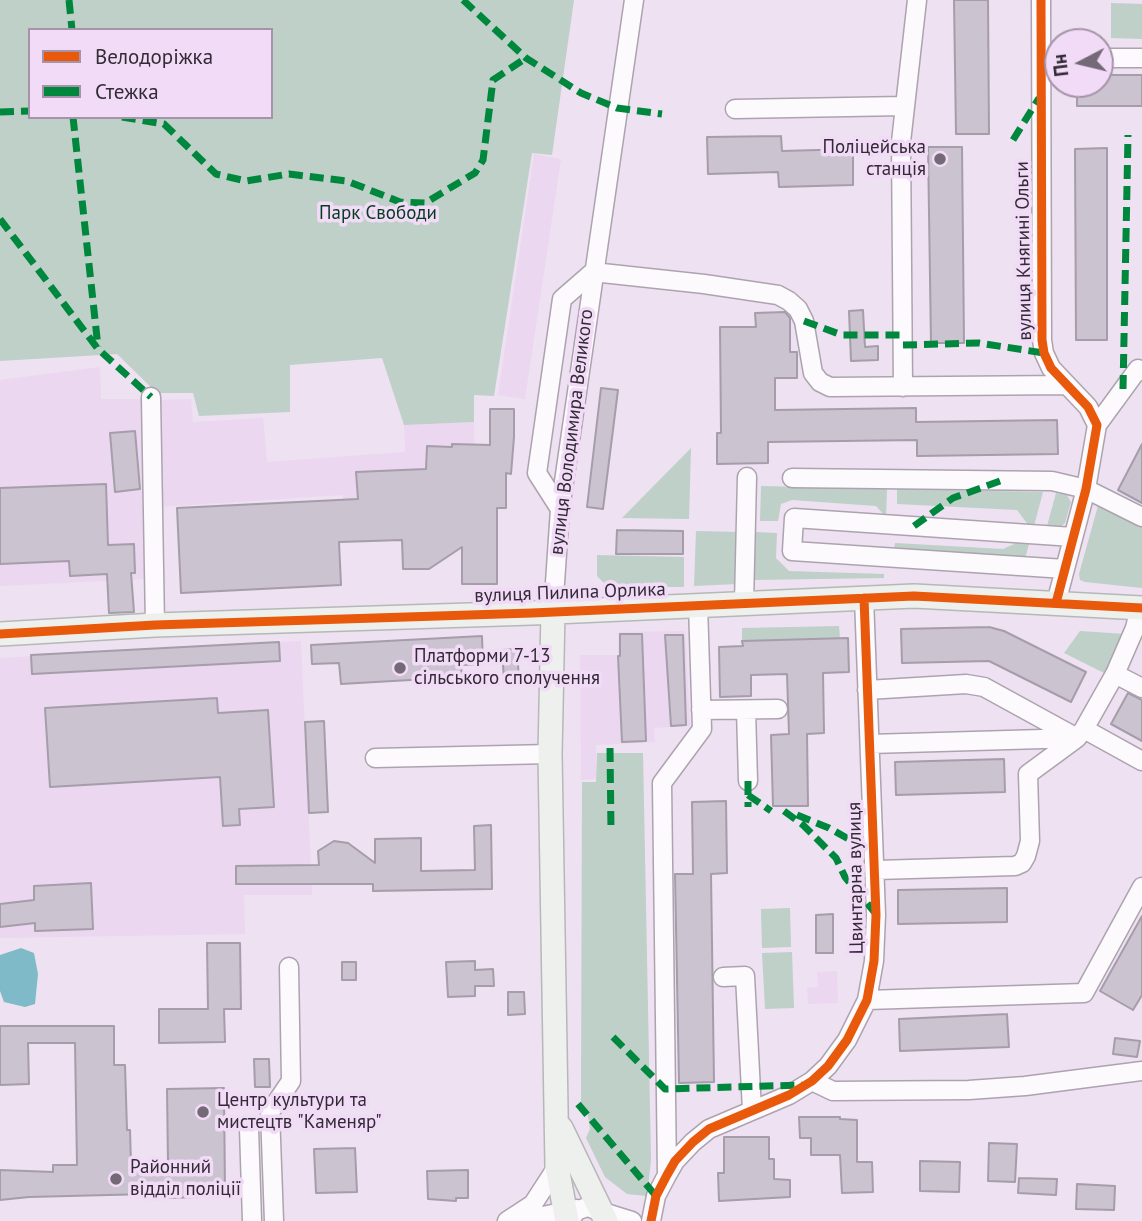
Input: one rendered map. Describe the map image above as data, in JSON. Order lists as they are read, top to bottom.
{
  "streets": {
    "main road": ["вулиця Володимира Великого", "вулиця Пилипа Орлика"],
    "street": ["вулиця Княгині Ольги", "Цвинтарна вулиця"]
  },
  "crossings": [
    ["вулиця Володимира Великого", "вулиця Пилипа Орлика"],
    ["вулиця Пилипа Орлика", "Цвинтарна вулиця"]
  ],
  "parks": ["Парк Свободи"],
  "places": [
    "Поліцейська станція",
    "Платформи 7-13 сільського сполучення",
    "Центр культури та мистецтв \"Каменяр\"",
    "Районний відділ поліції"
  ],
  "legend": ["Велодоріжка", "Стежка"],
  "north": "left"
}
